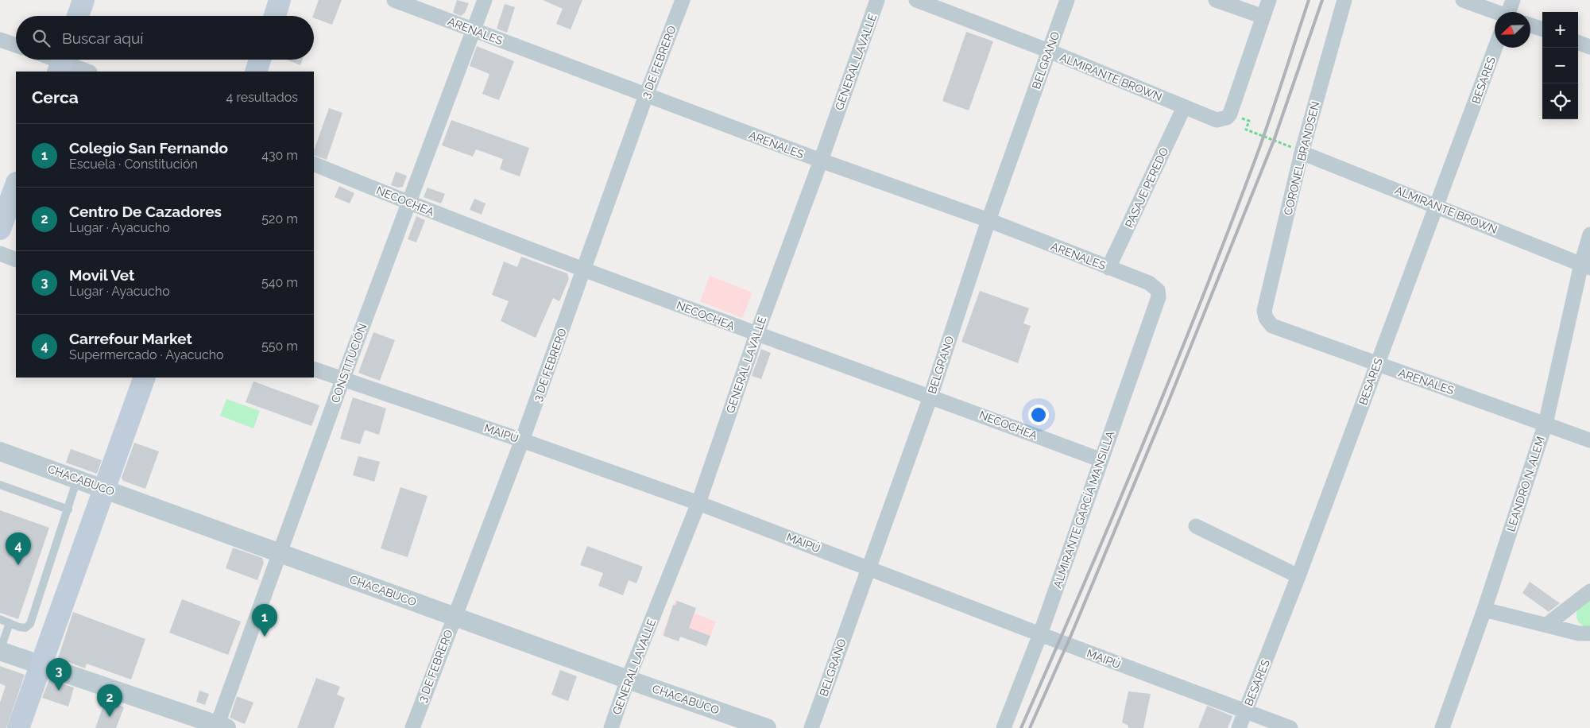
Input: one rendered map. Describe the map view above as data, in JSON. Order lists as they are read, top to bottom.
{
  "streets": {
    "street": [
      "ARENALES",
      "BELGRANO",
      "3 DE FEBRERO",
      "GENERAL LAVALLE",
      "ALMIRANTE BROWN",
      "BESARES",
      "CORONEL BRANDSEN",
      "PASAJE PEREDO",
      "NECOCHEA",
      "CONSTITUCIÓN",
      "MAIPÚ",
      "CHACABUCO",
      "LEANDRO N. ALEM",
      "ALMIRANTE GARCÍA MANSILLA"
    ]
  },
  "crossings": [
    ["ARENALES", "BELGRANO"],
    ["ARENALES", "3 DE FEBRERO"],
    ["ARENALES", "GENERAL LAVALLE"],
    ["ARENALES", "BESARES"],
    ["ARENALES", "CORONEL BRANDSEN"],
    ["ARENALES", "PASAJE PEREDO"],
    ["ARENALES", "CONSTITUCIÓN"],
    ["ARENALES", "LEANDRO N. ALEM"],
    ["ARENALES", "ALMIRANTE GARCÍA MANSILLA"],
    ["BELGRANO", "ALMIRANTE BROWN"],
    ["BELGRANO", "NECOCHEA"],
    ["BELGRANO", "MAIPÚ"],
    ["3 DE FEBRERO", "NECOCHEA"],
    ["3 DE FEBRERO", "MAIPÚ"],
    ["3 DE FEBRERO", "CHACABUCO"],
    ["GENERAL LAVALLE", "NECOCHEA"],
    ["GENERAL LAVALLE", "MAIPÚ"],
    ["GENERAL LAVALLE", "CHACABUCO"],
    ["ALMIRANTE BROWN", "BESARES"],
    ["ALMIRANTE BROWN", "CORONEL BRANDSEN"],
    ["ALMIRANTE BROWN", "PASAJE PEREDO"],
    ["ALMIRANTE BROWN", "LEANDRO N. ALEM"],
    ["BESARES", "MAIPÚ"],
    ["NECOCHEA", "CONSTITUCIÓN"],
    ["NECOCHEA", "ALMIRANTE GARCÍA MANSILLA"],
    ["CONSTITUCIÓN", "MAIPÚ"],
    ["CONSTITUCIÓN", "CHACABUCO"],
    ["MAIPÚ", "ALMIRANTE GARCÍA MANSILLA"]
  ],
  "north": "bottom left",
  "page": {
    "map_buttons": ["+", "−"],
    "search": "Buscar aquí",
    "heading": ["Cerca", "4 resultados"],
    "list": [
      {
        "mark": "1",
        "name": "Colegio San Fernando",
        "note": "Escuela · Constitución",
        "value": "430 m"
      },
      {
        "mark": "2",
        "name": "Centro De Cazadores",
        "note": "Lugar · Ayacucho",
        "value": "520 m"
      },
      {
        "mark": "3",
        "name": "Movil Vet",
        "note": "Lugar · Ayacucho",
        "value": "540 m"
      },
      {
        "mark": "4",
        "name": "Carrefour Market",
        "note": "Supermercado · Ayacucho",
        "value": "550 m"
      }
    ],
    "pins": [
      "4",
      "1",
      "3",
      "2"
    ]
  }
}
